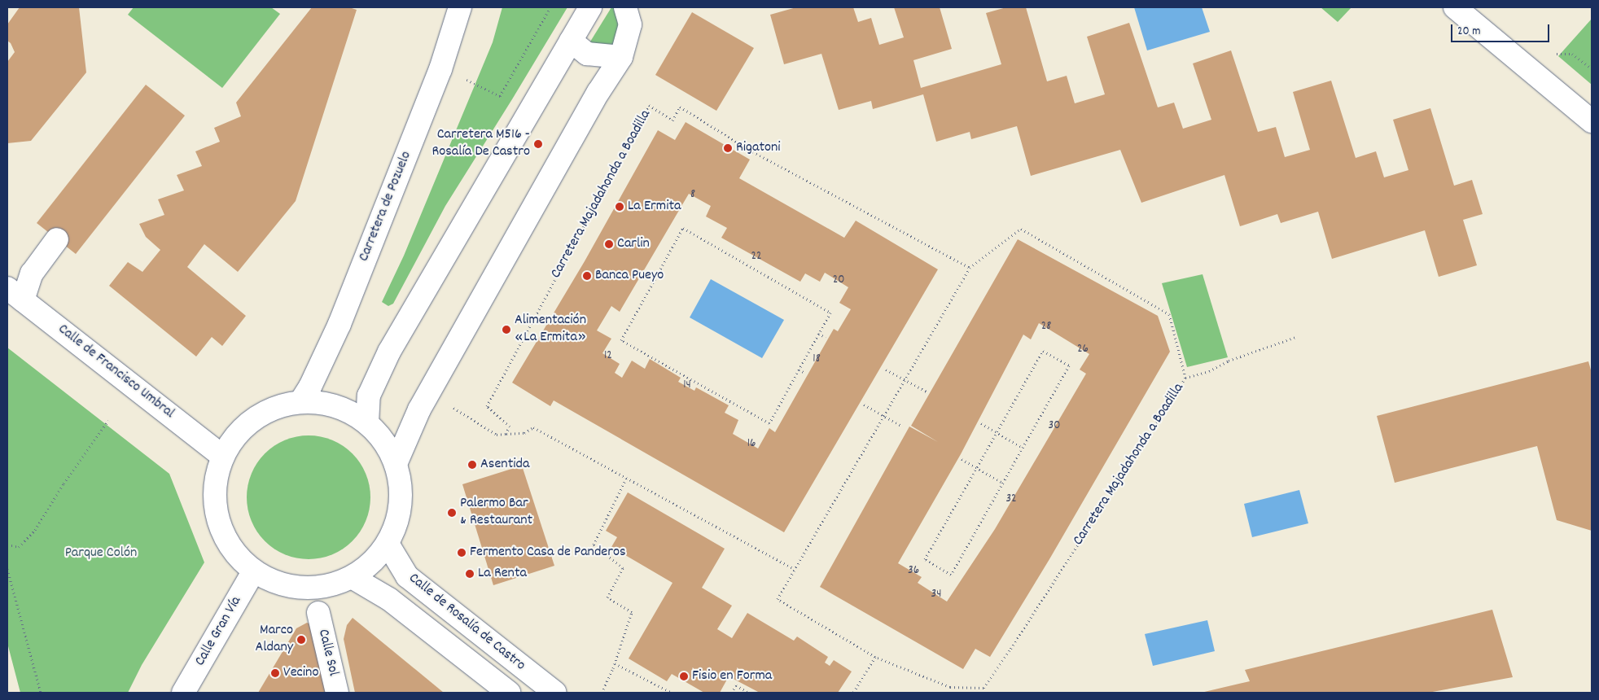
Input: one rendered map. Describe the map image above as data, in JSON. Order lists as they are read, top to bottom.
{
  "streets": {
    "street": [
      "Carretera de Pozuelo",
      "Calle de Francisco Umbral",
      "Calle de Rosalía de Castro",
      "Calle Gran Vía",
      "Calle Sol"
    ],
    "path": ["Carretera Majadahonda a Boadilla"]
  },
  "parks": ["Parque Colón"],
  "places": [
    "Carretera M516 - Rosalía De Castro",
    "Rigatoni",
    "La Ermita",
    "Carlin",
    "Banca Pueyo",
    "Alimentación «La Ermita»",
    "Asentida",
    "Palermo Bar & Restaurant",
    "Fermento Casa de Panderos",
    "La Renta",
    "Marco Aldany",
    "Vecino",
    "Fisio en Forma"
  ],
  "house_numbers": [
    "8",
    "22",
    "20",
    "28",
    "26",
    "12",
    "18",
    "14",
    "30",
    "16",
    "32",
    "36",
    "34"
  ],
  "scale_bar": "20 m"
}
